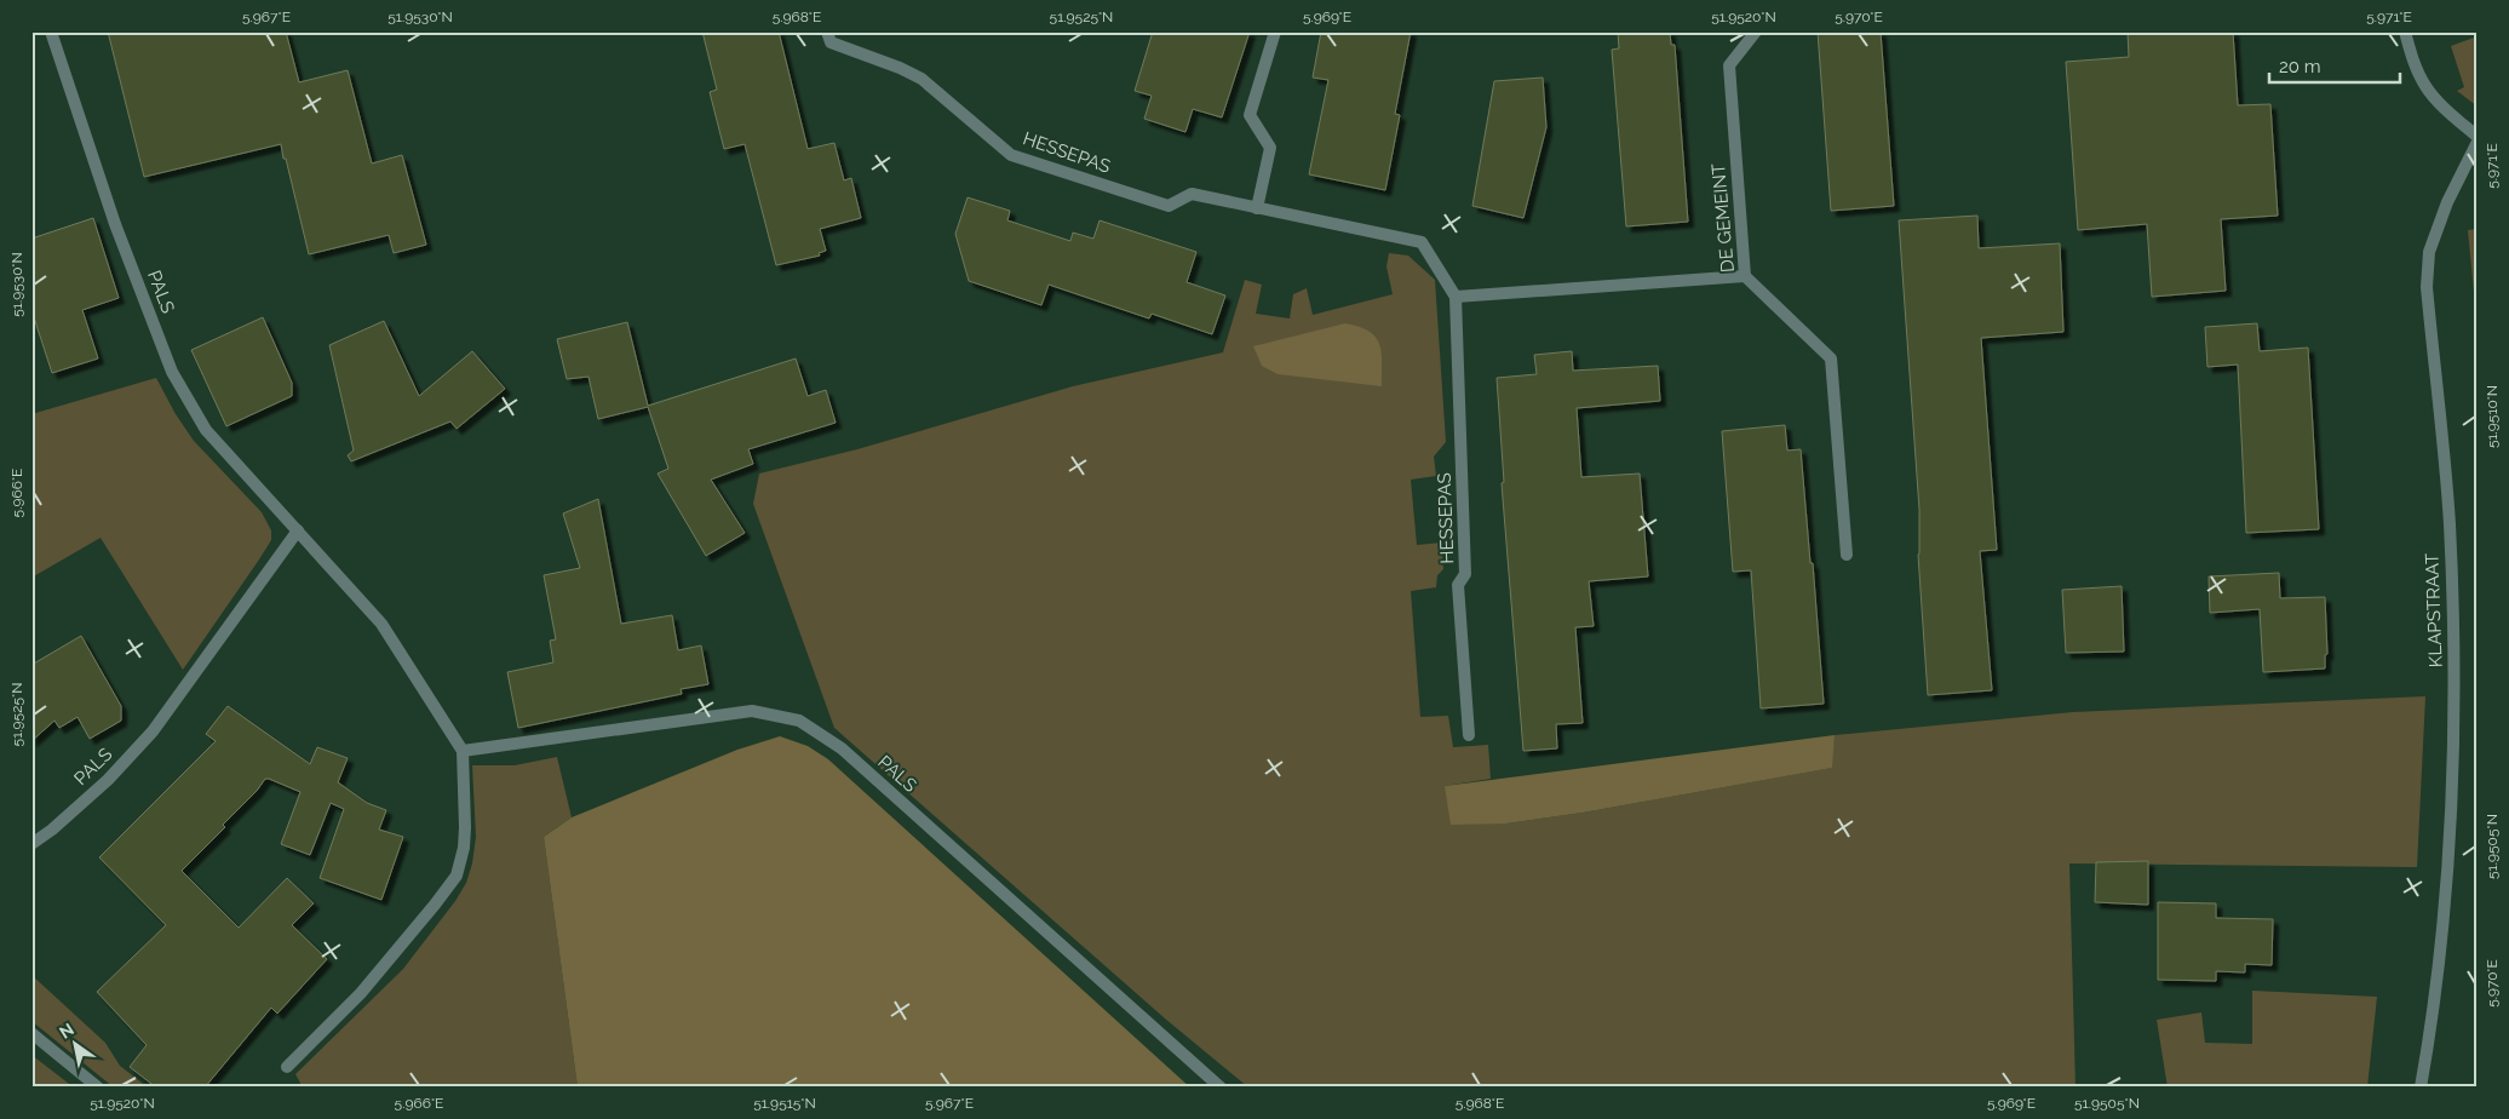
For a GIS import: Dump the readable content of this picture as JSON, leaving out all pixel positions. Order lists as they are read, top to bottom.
{
  "streets": {
    "street": [
      "HESSEPAS",
      "DE GEMEINT",
      "PALS",
      "KLAPSTRAAT"
    ]
  },
  "scale_bar": "20 m",
  "north": "top left",
  "coordinates": [
    "5.967°E",
    "51.9530°N",
    "5.968°E",
    "51.9525°N",
    "5.969°E",
    "51.9520°N",
    "5.970°E",
    "5.971°E",
    "51.9510°N",
    "5.966°E",
    "51.9505°N",
    "51.9515°N"
  ]
}
